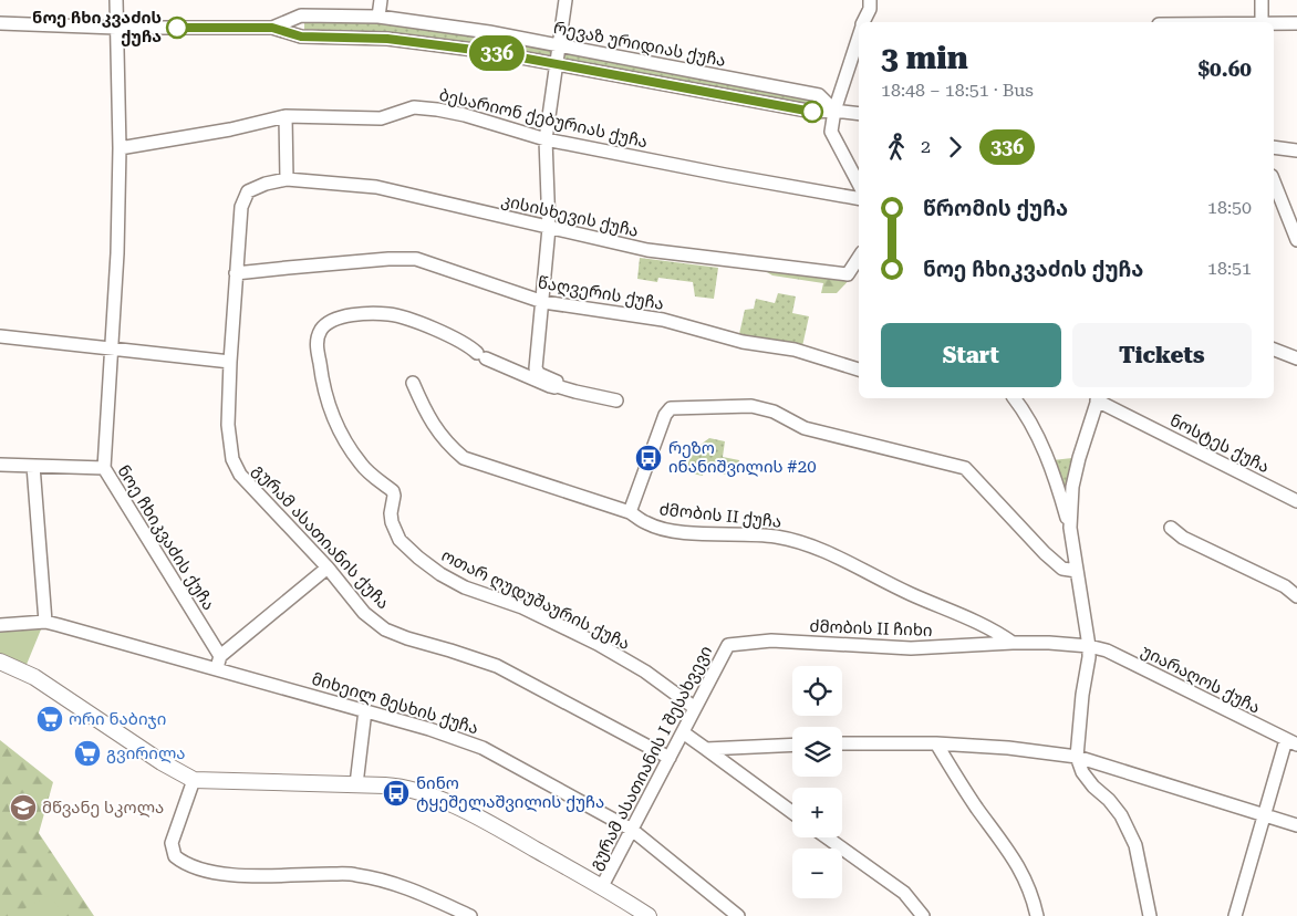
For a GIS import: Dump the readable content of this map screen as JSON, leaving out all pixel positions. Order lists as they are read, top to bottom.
{
  "streets": {
    "street": [
      "რევაზ ურიდიას ქუჩა",
      "ბესარიონ ქებურიას ქუჩა",
      "კისისხევის ქუჩა",
      "წაღვერის ქუჩა",
      "ნოსტეს ქუჩა",
      "ძმობის II ქუჩა",
      "გურამ ასათიანის ქუჩა",
      "ნოე ჩხიკვაძის ქუჩა",
      "ოთარ ღუდუშაურის ქუჩა",
      "ძმობის II ჩიხი",
      "უიარაღოს ქუჩა",
      "მიხეილ მესხის ქუჩა",
      "გურამ ასათიანის I შესახვევი"
    ]
  },
  "crossings": [
    ["რევაზ ურიდიას ქუჩა", "ნოე ჩხიკვაძის ქუჩა"],
    ["ბესარიონ ქებურიას ქუჩა", "ნოე ჩხიკვაძის ქუჩა"],
    ["კისისხევის ქუჩა", "გურამ ასათიანის ქუჩა"],
    ["წაღვერის ქუჩა", "გურამ ასათიანის ქუჩა"],
    ["ძმობის II ქუჩა", "ძმობის II ჩიხი"],
    ["ძმობის II ქუჩა", "უიარაღოს ქუჩა"],
    ["გურამ ასათიანის ქუჩა", "გურამ ასათიანის I შესახვევი"],
    ["ნოე ჩხიკვაძის ქუჩა", "მიხეილ მესხის ქუჩა"],
    ["ოთარ ღუდუშაურის ქუჩა", "გურამ ასათიანის I შესახვევი"],
    ["ძმობის II ჩიხი", "გურამ ასათიანის I შესახვევი"],
    ["მიხეილ მესხის ქუჩა", "გურამ ასათიანის I შესახვევი"]
  ],
  "places": {
    "other": ["ნოე ჩხიკვაძის ქუჩა"],
    "bus stop": ["რეზო ინანიშვილის #20", "ნინო ტყეშელაშვილის ქუჩა"],
    "supermarket": ["ორი ნაბიჯი", "გვირილა"],
    "school or university": ["მწვანე სკოლა"]
  },
  "lines": ["bus line 336"],
  "page": {
    "on_map": "336",
    "heading": ["3 min", "18:48 – 18:51 · Bus", "$0.60"],
    "legs": ["2", "336"],
    "list": [
      {
        "name": "წრომის ქუჩა",
        "value": "18:50"
      },
      {
        "name": "ნოე ჩხიკვაძის ქუჩა",
        "value": "18:51"
      }
    ],
    "buttons": ["Start", "Tickets"],
    "map_buttons": ["+", "−"]
  }
}
